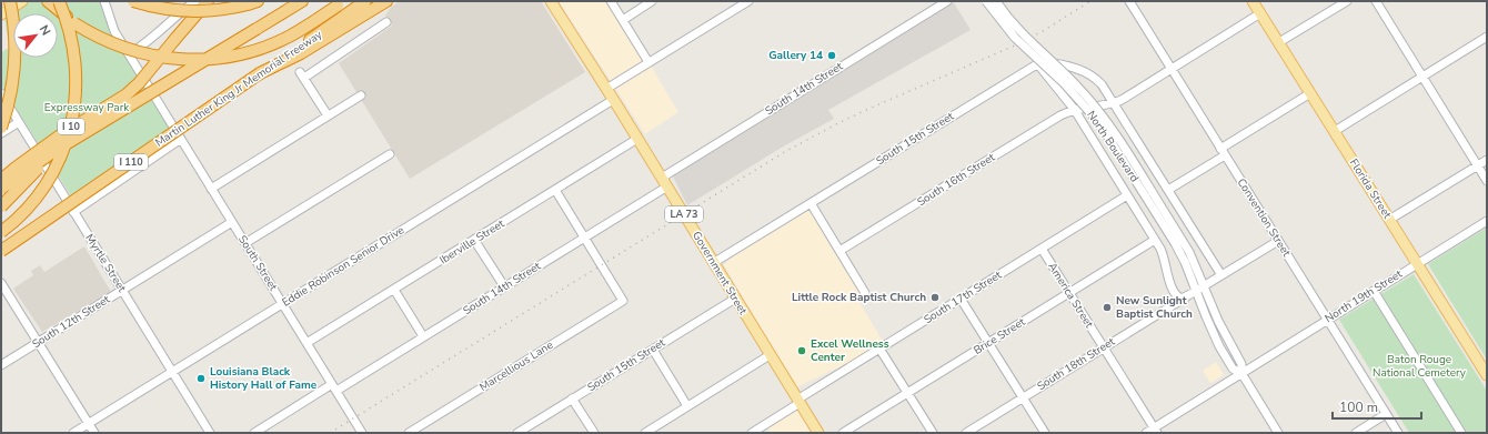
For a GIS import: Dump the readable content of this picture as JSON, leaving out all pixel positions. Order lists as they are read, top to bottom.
{
  "streets": {
    "highway": ["Martin Luther King Jr Memorial Freeway", "I 10", "I 110"],
    "main road": ["Florida Street", "LA 73", "Government Street"],
    "street": [
      "South 14th Street",
      "South 15th Street",
      "North Boulevard",
      "South 16th Street",
      "Convention Street",
      "Iberville Street",
      "Myrtle Street",
      "South Street",
      "Eddie Robinson Senior Drive",
      "America Street",
      "North 19th Street",
      "South 17th Street",
      "South 12th Street",
      "Brice Street",
      "South 18th Street",
      "Marcellious Lane"
    ]
  },
  "crossings": [
    ["South 14th Street", "South Street"],
    ["South 14th Street", "Government Street"],
    ["South 14th Street", "Marcellious Lane"],
    ["South 15th Street", "North Boulevard"],
    ["South 15th Street", "Government Street"],
    ["North Boulevard", "South 16th Street"],
    ["North Boulevard", "North 19th Street"],
    ["North Boulevard", "South 17th Street"],
    ["North Boulevard", "Brice Street"],
    ["North Boulevard", "South 18th Street"],
    ["South 16th Street", "Florida Street"],
    ["South 16th Street", "Convention Street"],
    ["Florida Street", "North 19th Street"],
    ["Convention Street", "North 19th Street"],
    ["Iberville Street", "South Street"],
    ["Iberville Street", "Government Street"],
    ["Myrtle Street", "Eddie Robinson Senior Drive"],
    ["Myrtle Street", "South 12th Street"],
    ["South Street", "Eddie Robinson Senior Drive"],
    ["South Street", "South 12th Street"],
    ["Eddie Robinson Senior Drive", "Government Street"],
    ["Government Street", "South 17th Street"],
    ["America Street", "North 19th Street"],
    ["America Street", "South 17th Street"],
    ["America Street", "Brice Street"],
    ["America Street", "South 18th Street"]
  ],
  "parks": ["Expressway Park", "Baton Rouge National Cemetery"],
  "places": [
    "Gallery 14",
    "Little Rock Baptist Church",
    "New Sunlight Baptist Church",
    "Excel Wellness Center",
    "Louisiana Black History Hall of Fame"
  ],
  "scale_bar": "100 m",
  "north": "top right"
}
